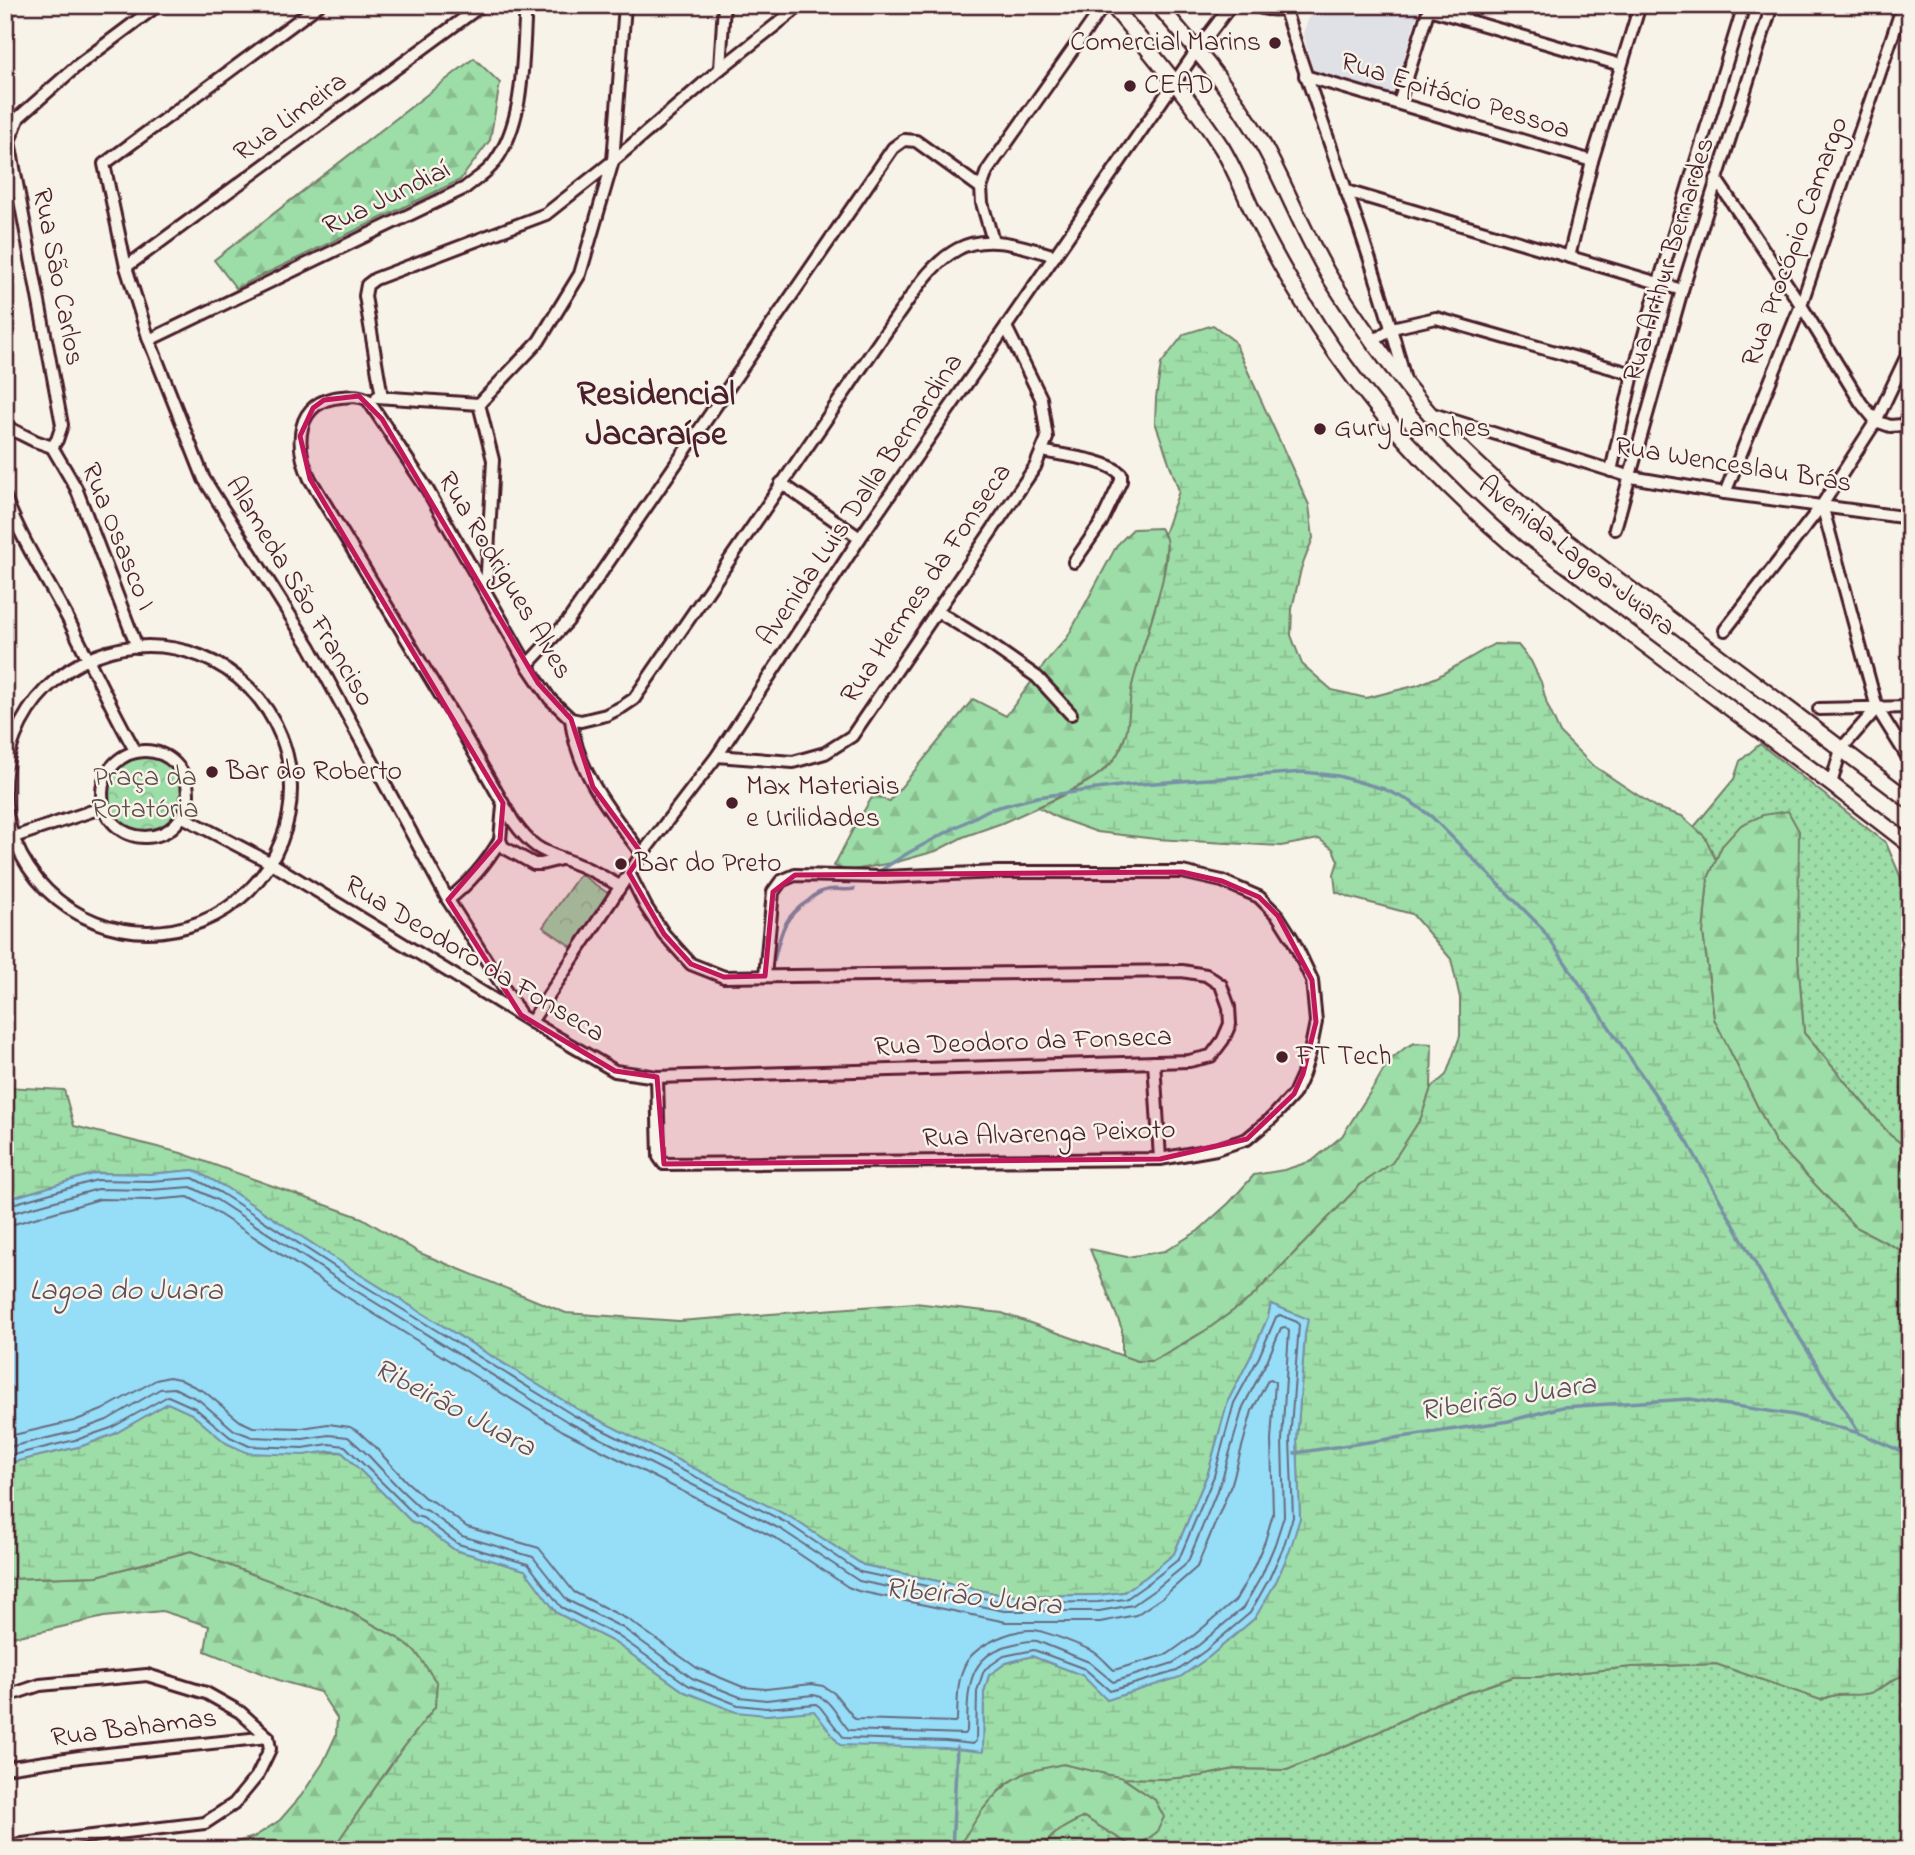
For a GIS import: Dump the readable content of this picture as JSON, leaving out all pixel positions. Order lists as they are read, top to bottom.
{
  "streets": {
    "main road": ["Avenida Lagoa Juara"],
    "street": [
      "Rua Epitácio Pessoa",
      "Rua Limeira",
      "Rua Jundiaí",
      "Rua Procópio Camargo",
      "Rua Arthur Bernardes",
      "Rua São Carlos",
      "Rua Wenceslau Brás",
      "Avenida Luis Dalla Bernardina",
      "Rua Osasco I",
      "Rua Rodrigues Alves",
      "Rua Hermes da Fonseca",
      "Alameda São Franciso",
      "Rua Deodoro da Fonseca",
      "Rua Alvarenga Peixoto",
      "Rua Bahamas"
    ]
  },
  "crossings": [
    ["Rua Limeira", "Alameda São Franciso"],
    ["Rua Jundiaí", "Alameda São Franciso"],
    ["Rua Procópio Camargo", "Rua Wenceslau Brás"],
    ["Rua Arthur Bernardes", "Rua Wenceslau Brás"],
    ["Rua São Carlos", "Rua Osasco I"],
    ["Rua Wenceslau Brás", "Avenida Lagoa Juara"],
    ["Avenida Luis Dalla Bernardina", "Avenida Lagoa Juara"],
    ["Avenida Luis Dalla Bernardina", "Rua Rodrigues Alves"],
    ["Avenida Luis Dalla Bernardina", "Rua Hermes da Fonseca"],
    ["Avenida Luis Dalla Bernardina", "Rua Deodoro da Fonseca"],
    ["Alameda São Franciso", "Rua Deodoro da Fonseca"],
    ["Rua Deodoro da Fonseca", "Rua Alvarenga Peixoto"]
  ],
  "districts": ["Residencial Jacaraípe"],
  "water": ["Lagoa do Juara", "Ribeirão Juara"],
  "parks": ["Praça da Rotatória"],
  "places": [
    "Comercial Marins",
    "CEAD",
    "Gury Lanches",
    "Bar do Roberto",
    "Max Materiais e Urilidades",
    "Bar do Preto",
    "FT Tech"
  ]
}
